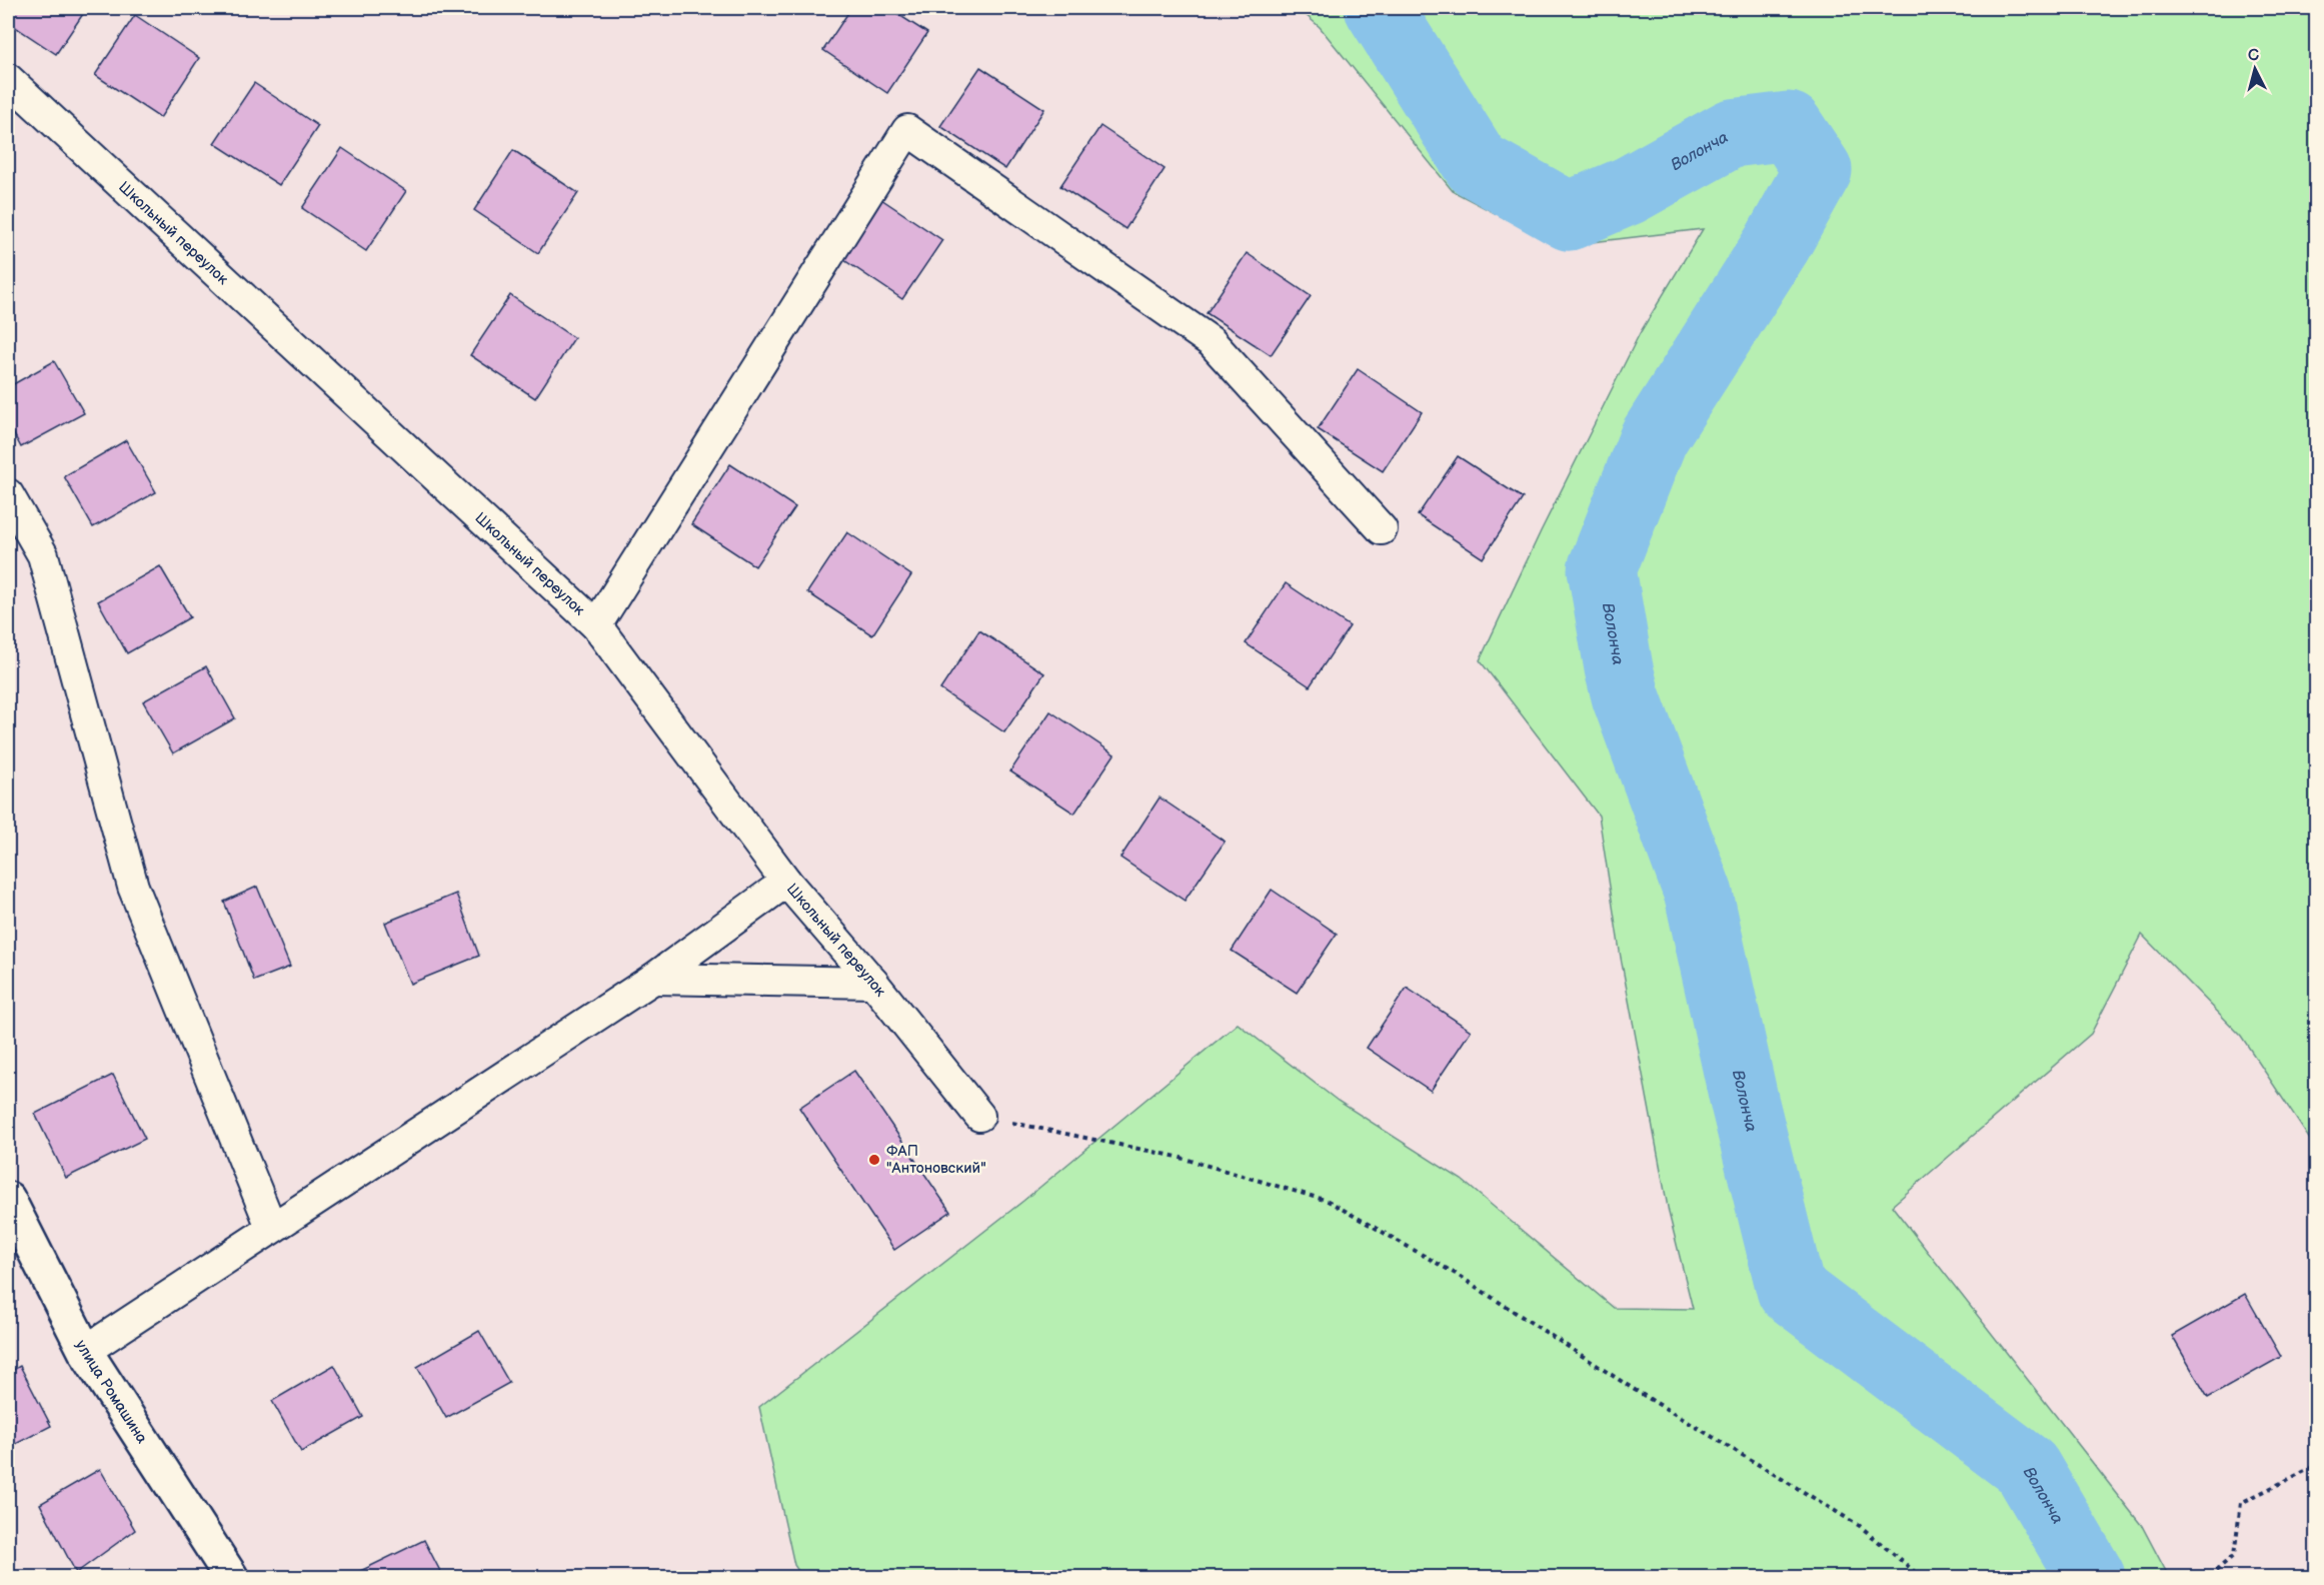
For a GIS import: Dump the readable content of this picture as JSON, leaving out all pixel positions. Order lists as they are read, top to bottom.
{
  "streets": {
    "street": ["Школьный переулок", "улица Ромашина"]
  },
  "water": ["Волонча"],
  "places": ["ФАП \"Антоновский\""],
  "north": "top"
}
